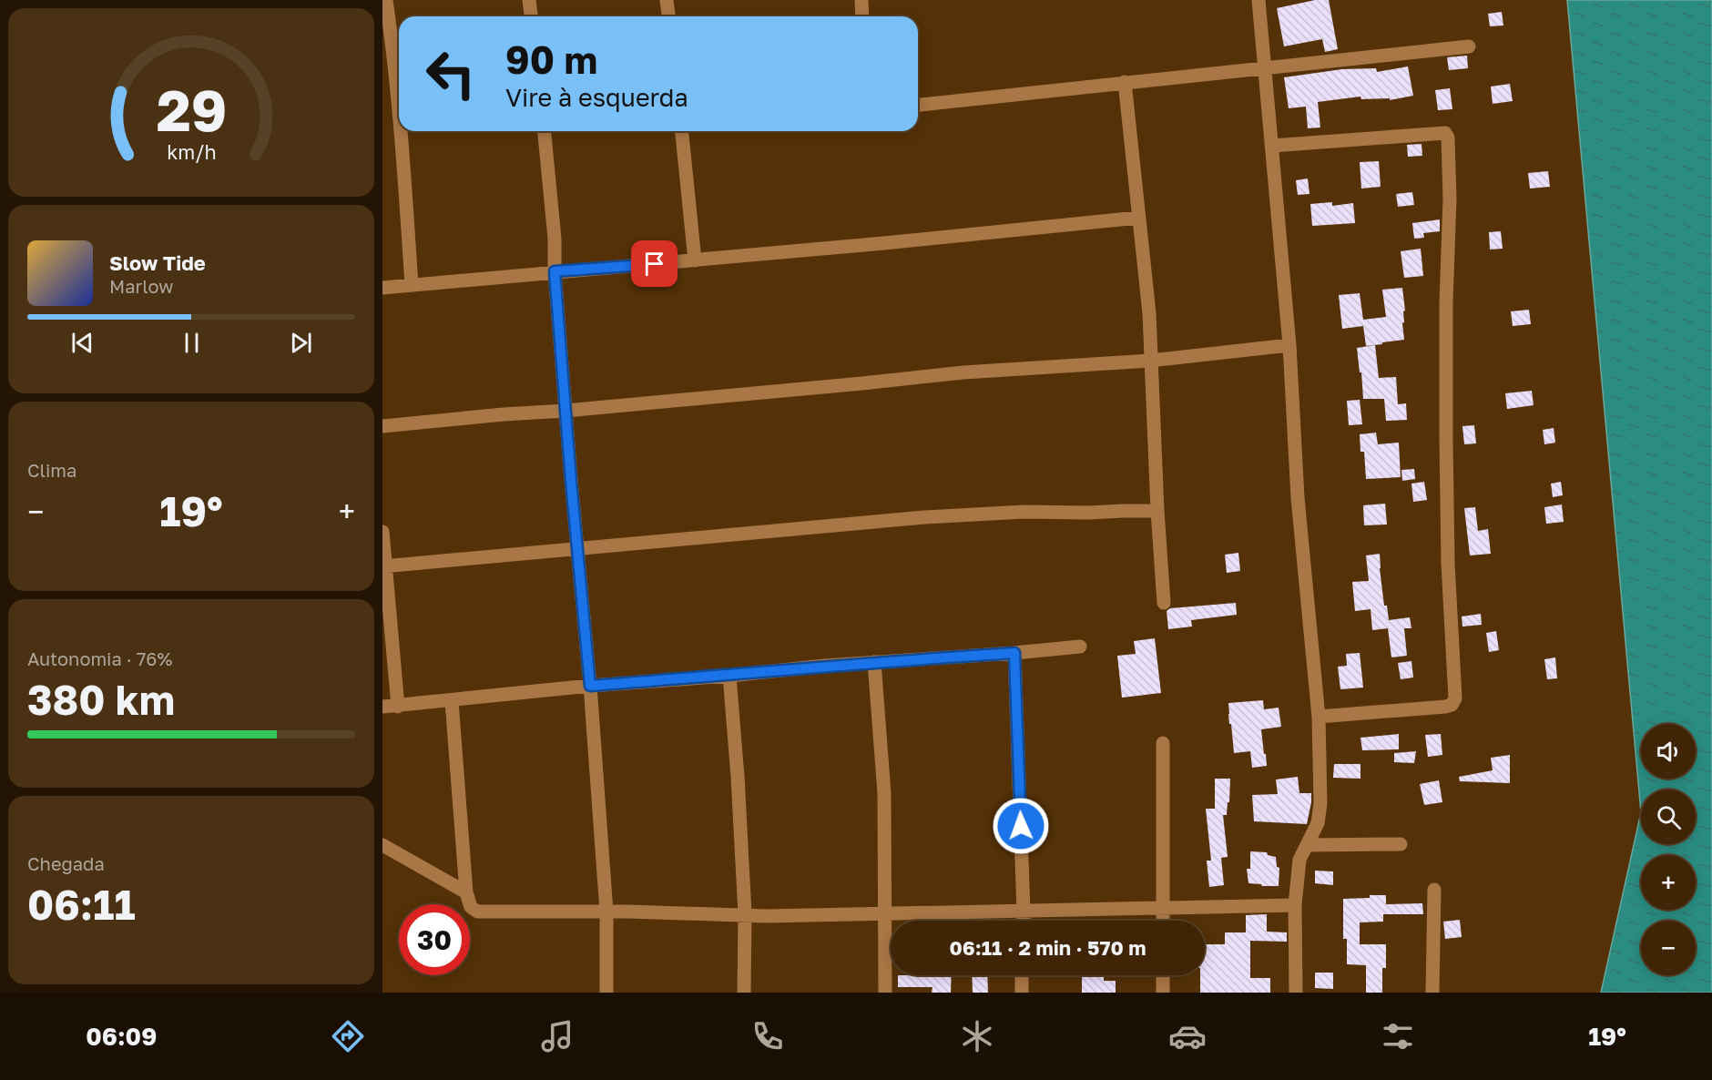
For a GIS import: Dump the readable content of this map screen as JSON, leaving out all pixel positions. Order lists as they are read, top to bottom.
{
  "page": {
    "turn": ["90 m", "Vire à esquerda"],
    "song": ["Slow Tide", "Marlow"],
    "tile": [
      "Clima",
      ["Autonomia · 76%", "380 km"],
      ["Chegada", "06:11"]
    ],
    "heat": ["−", "19°", "+"],
    "map_buttons": ["+", "−"],
    "limit": "30",
    "trip": "06:11 · 2 min · 570 m",
    "tabs": ["06:09", "19°"],
    "gauge": ["29", "km/h"]
  }
}
